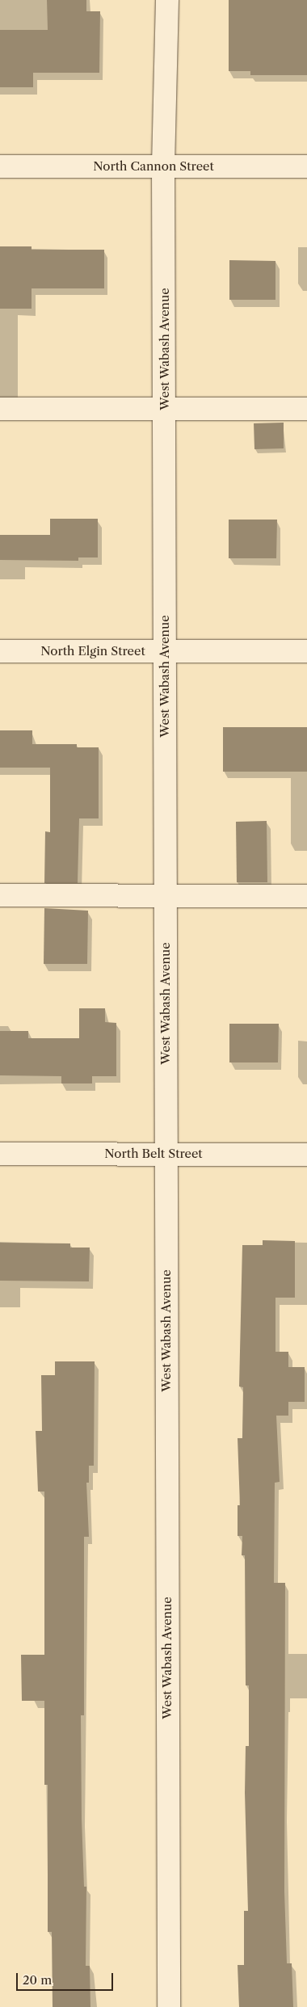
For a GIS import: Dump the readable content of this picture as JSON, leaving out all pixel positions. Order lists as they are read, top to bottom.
{
  "streets": {
    "street": [
      "North Cannon Street",
      "West Wabash Avenue",
      "North Elgin Street",
      "North Belt Street"
    ]
  },
  "crossings": [
    ["North Cannon Street", "West Wabash Avenue"],
    ["West Wabash Avenue", "North Elgin Street"],
    ["West Wabash Avenue", "North Belt Street"]
  ],
  "scale_bar": "20 m"
}
